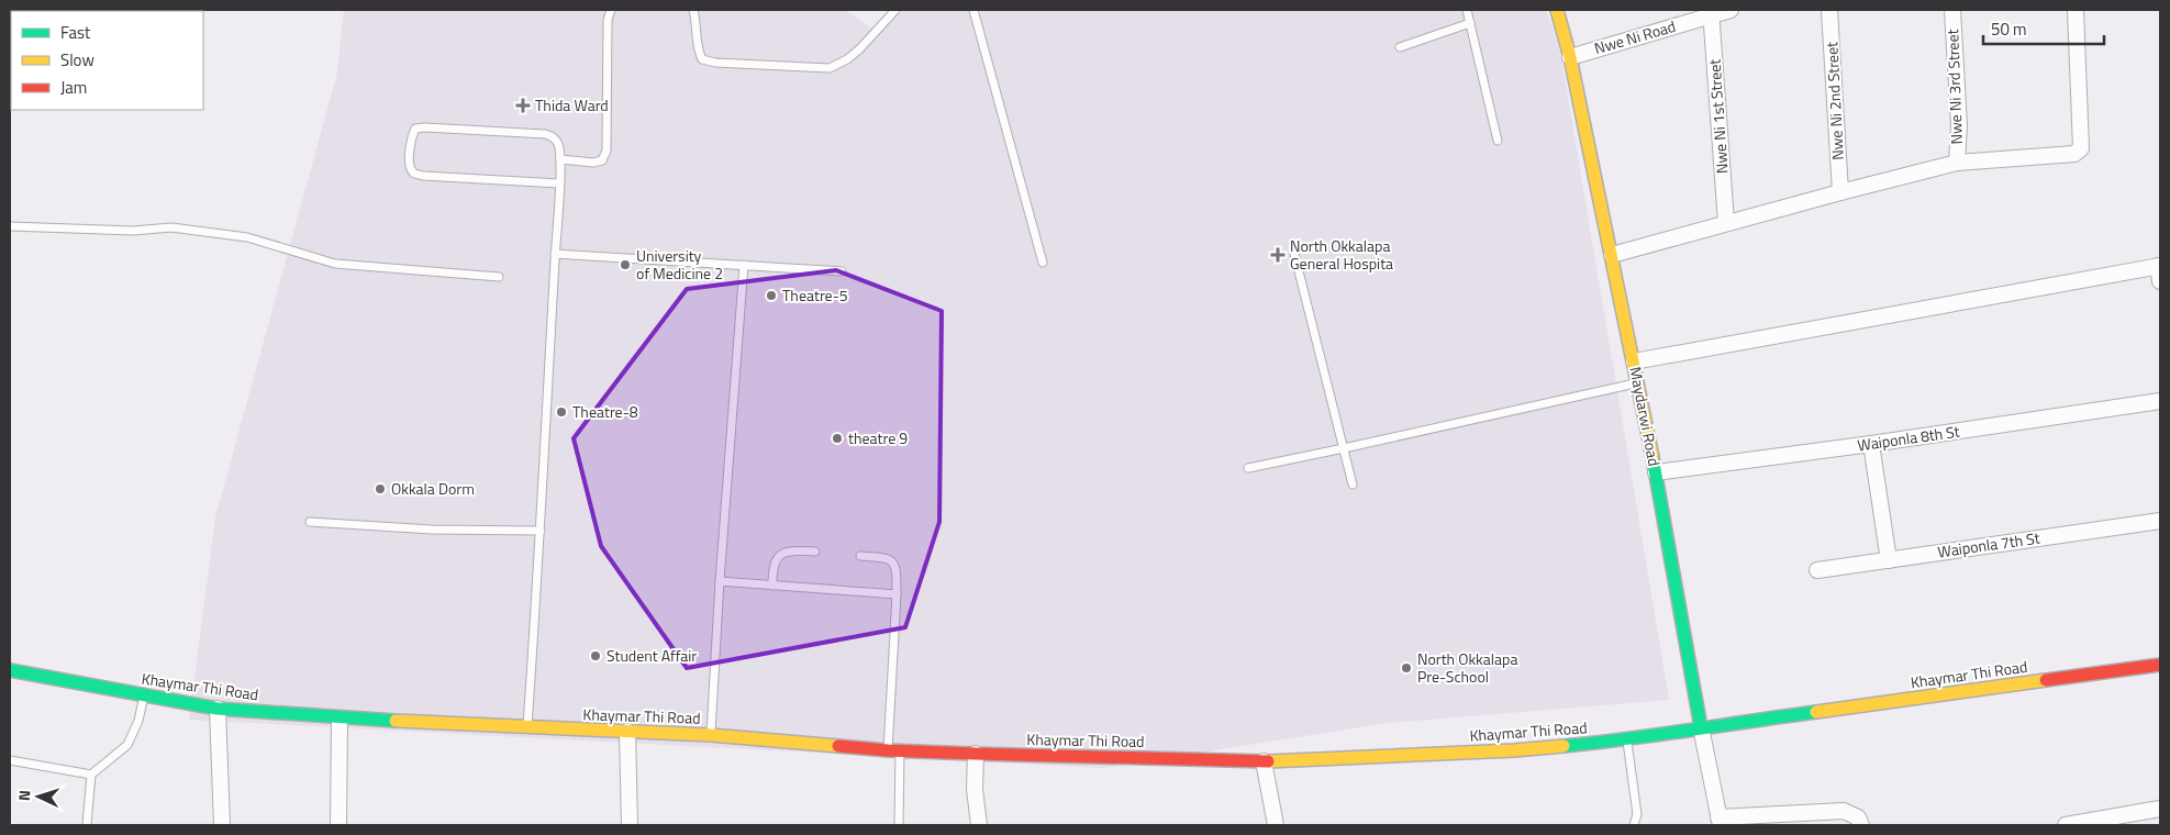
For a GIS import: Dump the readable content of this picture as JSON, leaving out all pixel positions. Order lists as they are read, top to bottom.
{
  "streets": {
    "main road": ["Maydarwi Road", "Khaymar Thi Road"],
    "street": [
      "Nwe Ni Road",
      "Nwe Ni 3rd Street",
      "Nwe Ni 2nd Street",
      "Nwe Ni 1st Street",
      "Waiponla 8th St",
      "Waiponla 7th St"
    ]
  },
  "crossings": [
    ["Nwe Ni Road", "Nwe Ni 1st Street"],
    ["Nwe Ni Road", "Maydarwi Road"],
    ["Maydarwi Road", "Waiponla 8th St"],
    ["Maydarwi Road", "Khaymar Thi Road"]
  ],
  "places": {
    "health": ["Thida Ward", "North Okkalapa General Hospita"],
    "other": [
      "University of Medicine 2",
      "Theatre-5",
      "Theatre-8",
      "theatre 9",
      "Okkala Dorm",
      "Student Affair",
      "North Okkalapa Pre-School"
    ]
  },
  "legend": ["Fast", "Slow", "Jam"],
  "scale_bar": "50 m",
  "north": "left"
}
